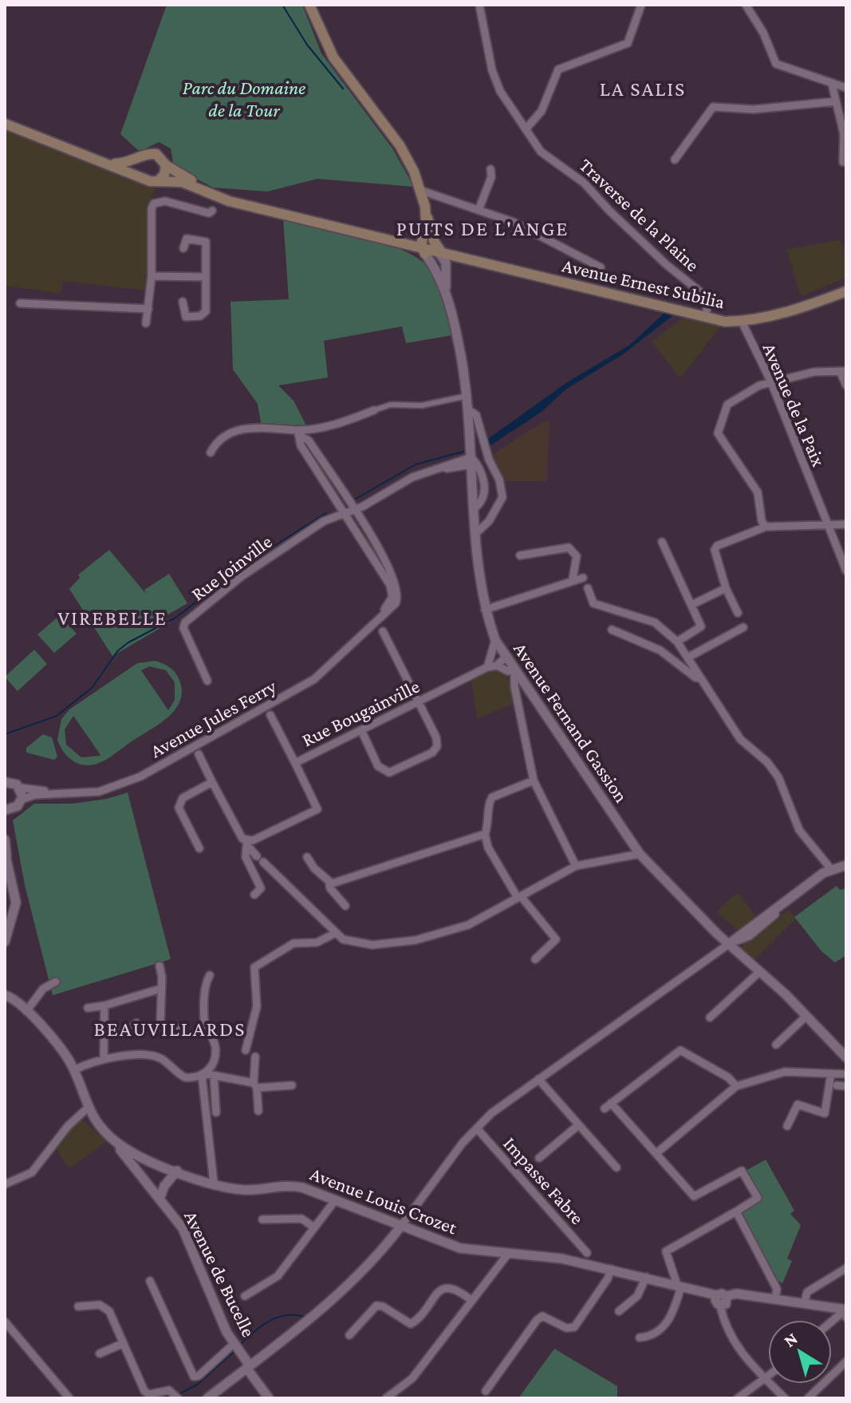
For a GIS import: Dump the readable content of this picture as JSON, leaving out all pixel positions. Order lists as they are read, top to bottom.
{
  "streets": {
    "main road": ["Avenue Ernest Subilia"],
    "street": [
      "Traverse de la Plaine",
      "Avenue de la Paix",
      "Rue Joinville",
      "Rue Bougainville",
      "Avenue Jules Ferry",
      "Avenue Fernand Gassion",
      "Impasse Fabre",
      "Avenue Louis Crozet",
      "Avenue de Bucelle"
    ]
  },
  "crossings": [
    ["Traverse de la Plaine", "Avenue Ernest Subilia"],
    ["Avenue Ernest Subilia", "Avenue de la Paix"],
    ["Avenue Ernest Subilia", "Avenue Fernand Gassion"],
    ["Rue Joinville", "Avenue Jules Ferry"],
    ["Rue Joinville", "Avenue Fernand Gassion"],
    ["Rue Bougainville", "Avenue Fernand Gassion"],
    ["Avenue Louis Crozet", "Avenue de Bucelle"]
  ],
  "districts": [
    "LA SALIS",
    "PUITS DE L'ANGE",
    "VIREBELLE",
    "BEAUVILLARDS"
  ],
  "parks": ["Parc du Domaine de la Tour"],
  "north": "top left"
}
